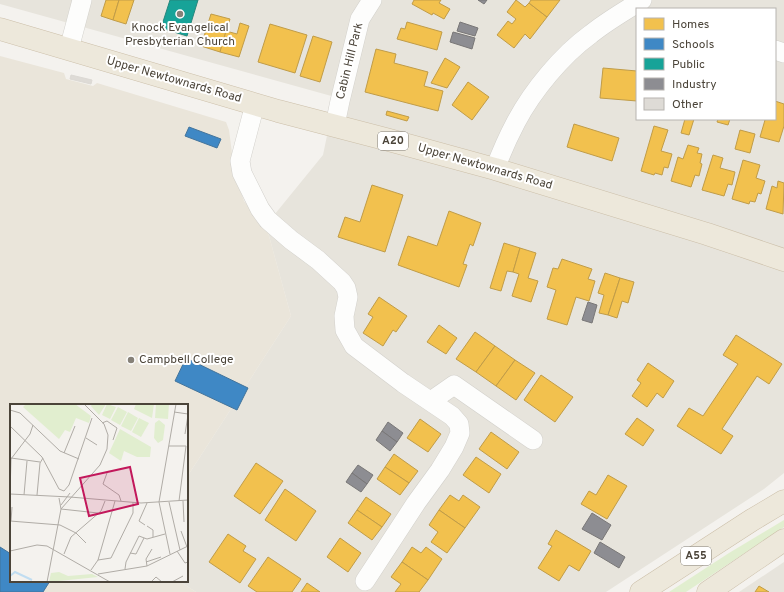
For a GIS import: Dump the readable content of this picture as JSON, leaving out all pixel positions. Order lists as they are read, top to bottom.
{
  "streets": {
    "highway": ["Upper Newtownards Road", "A20", "A55"],
    "street": ["Cabin Hill Park"]
  },
  "crossings": [
    ["Cabin Hill Park", "Upper Newtownards Road"]
  ],
  "places": ["Knock Evangelical Presbyterian Church", "Campbell College"],
  "legend": [
    "Homes",
    "Schools",
    "Public",
    "Industry",
    "Other"
  ]
}
